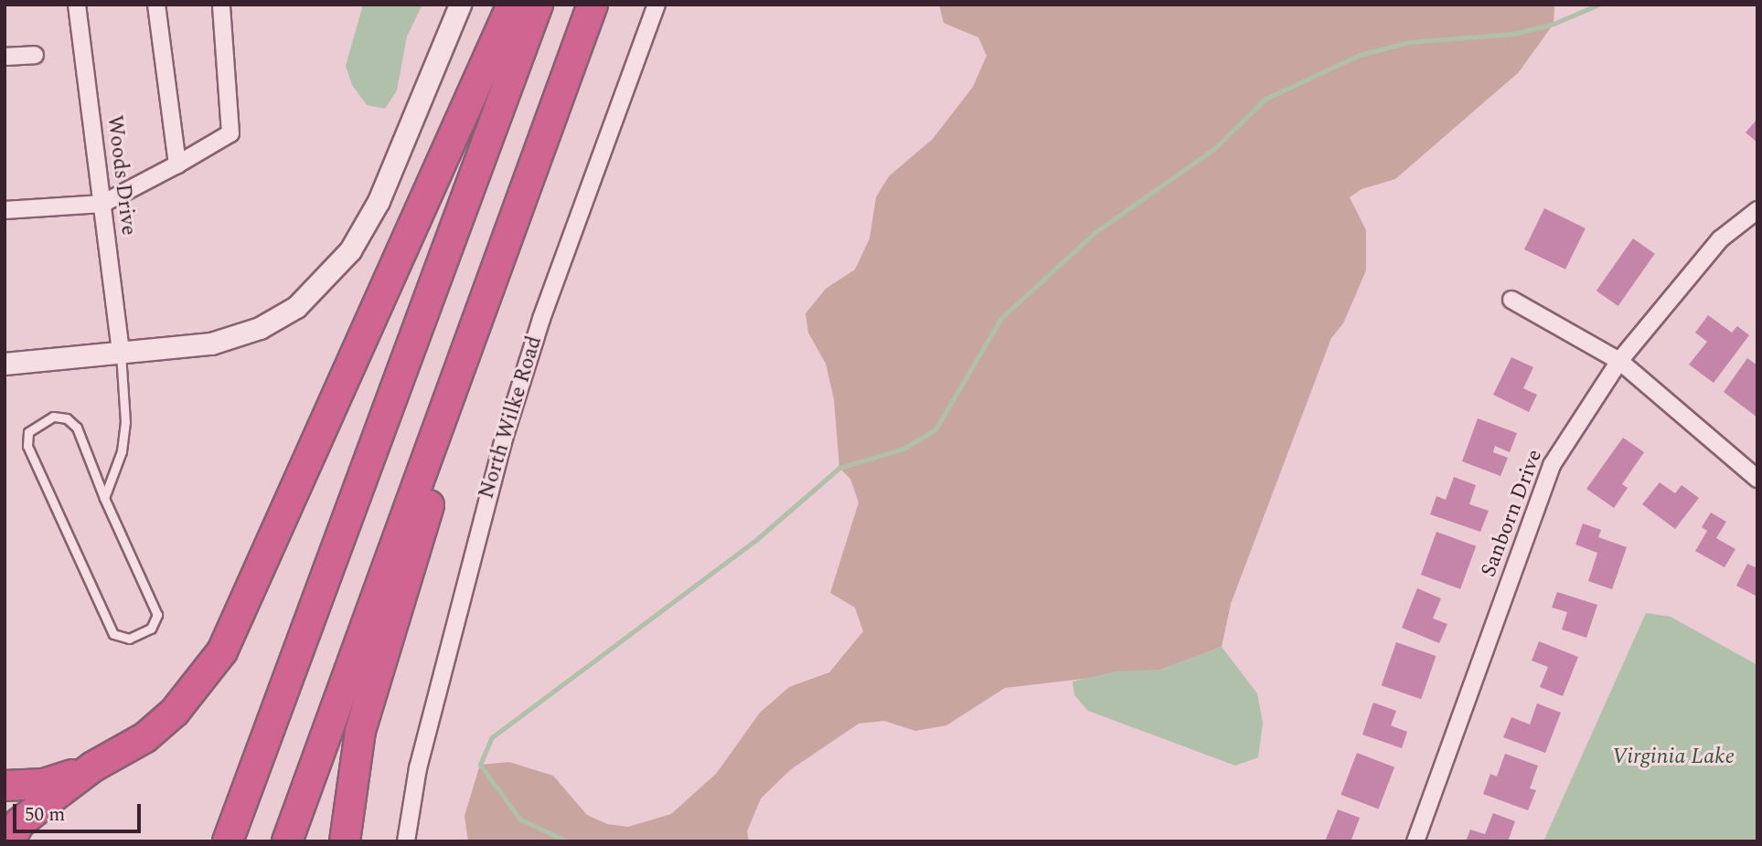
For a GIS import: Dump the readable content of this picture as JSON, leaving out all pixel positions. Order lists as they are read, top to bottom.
{
  "streets": {
    "street": ["Woods Drive", "North Wilke Road", "Sanborn Drive"]
  },
  "water": ["Virginia Lake"],
  "scale_bar": "50 m"
}
